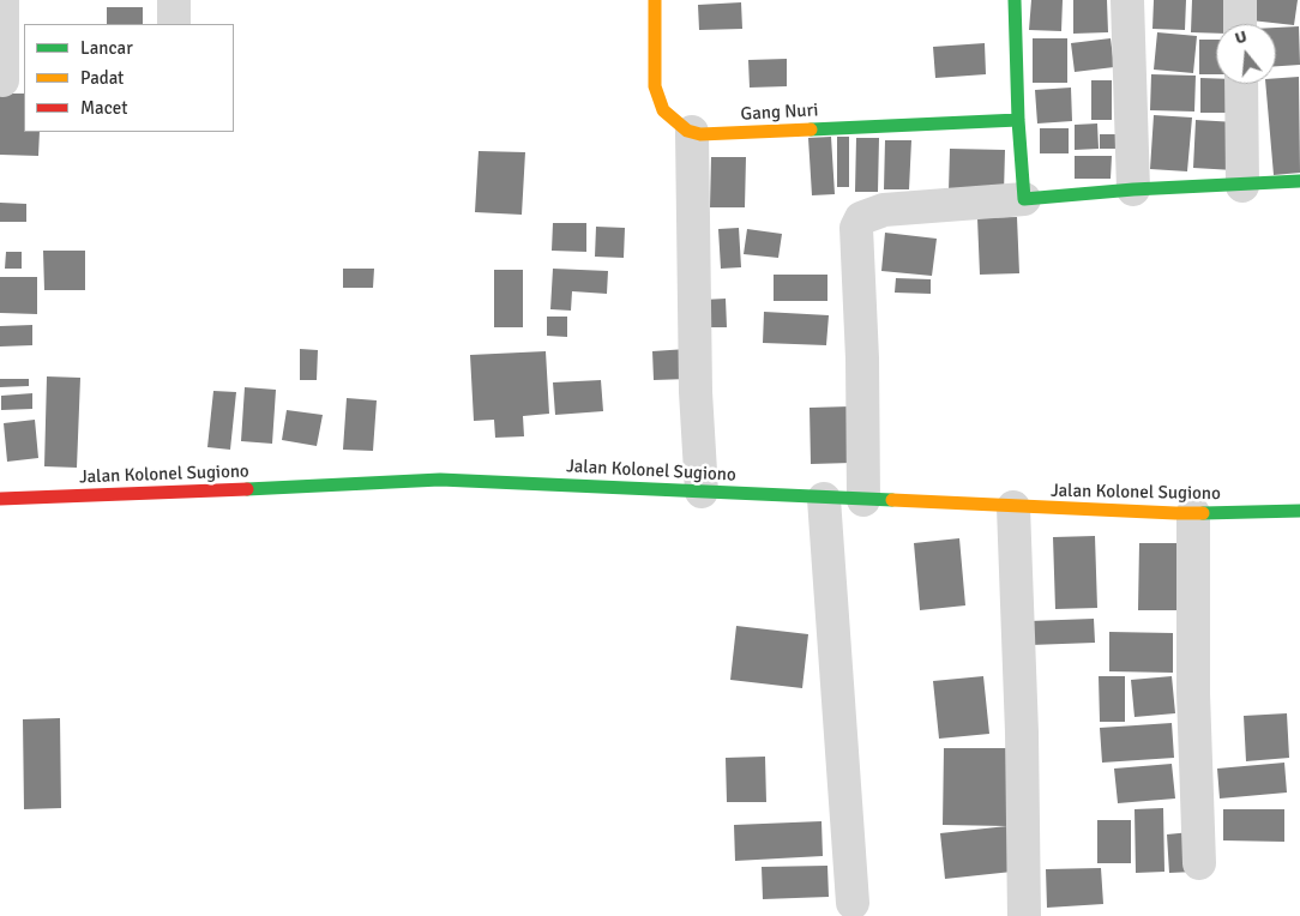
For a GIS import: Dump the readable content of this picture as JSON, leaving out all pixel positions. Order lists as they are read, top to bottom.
{
  "streets": {
    "street": ["Gang Nuri", "Jalan Kolonel Sugiono"]
  },
  "legend": ["Lancar", "Padat", "Macet"],
  "north": "top"
}
